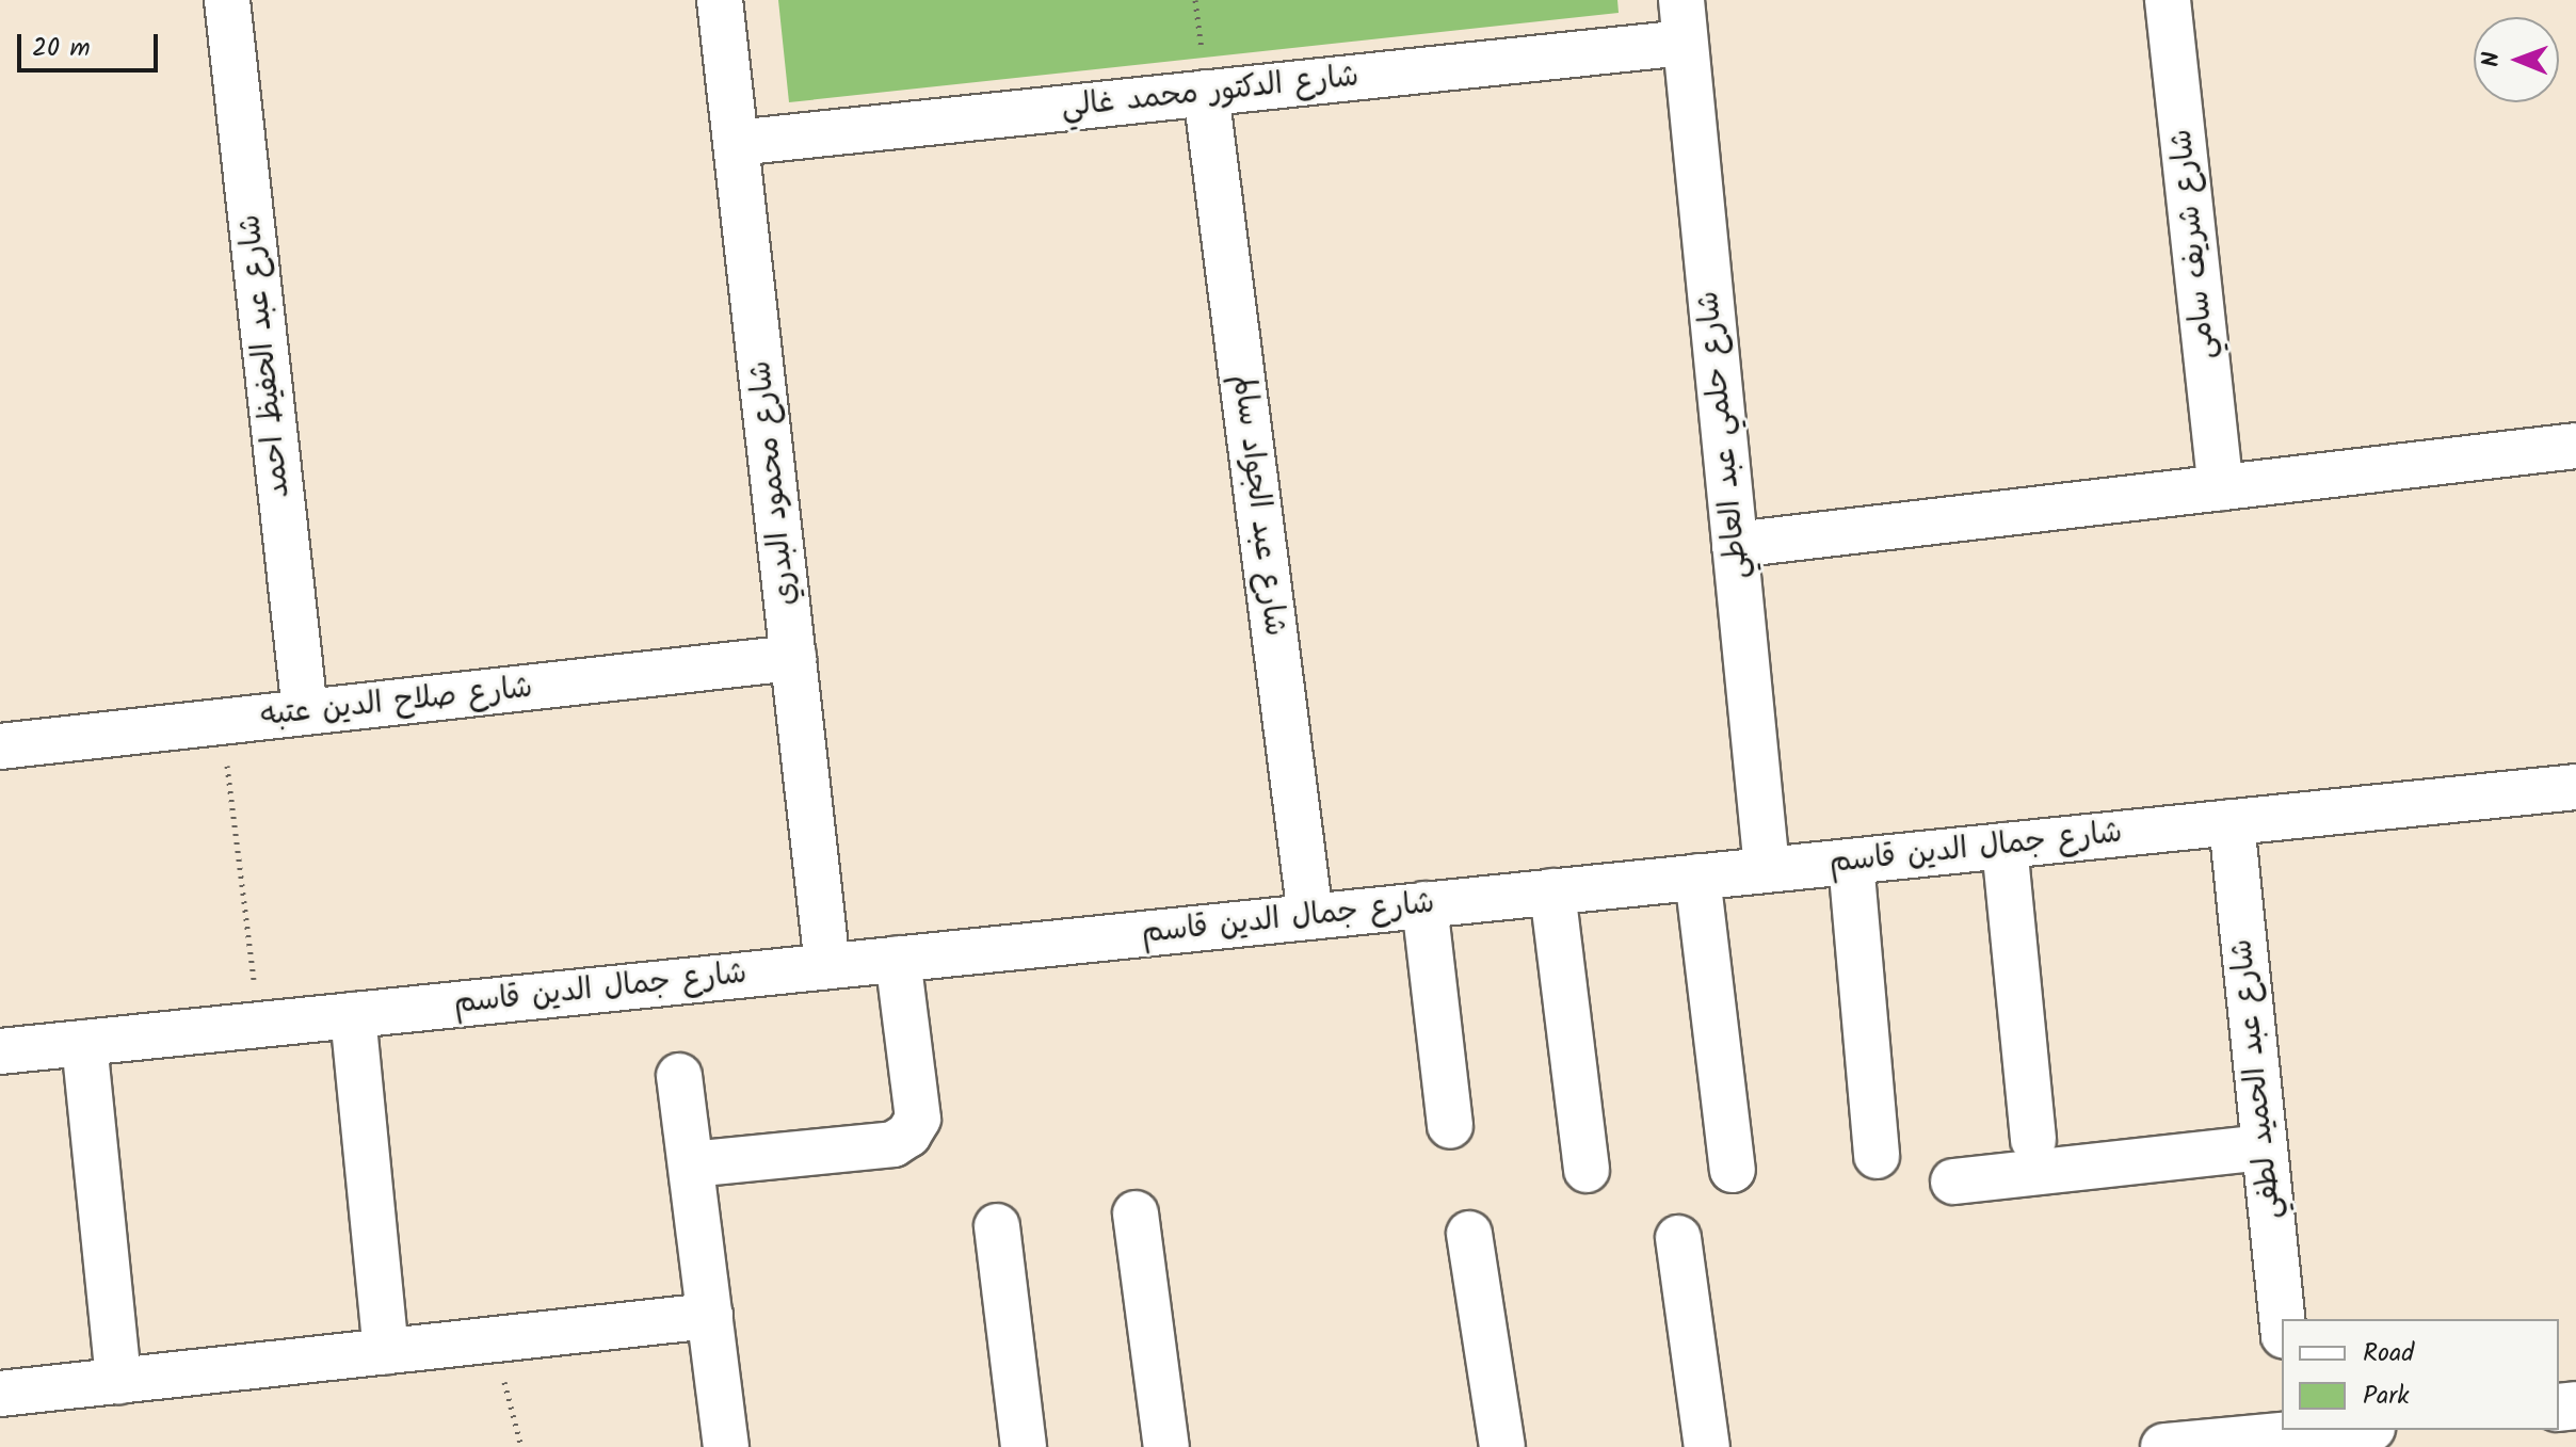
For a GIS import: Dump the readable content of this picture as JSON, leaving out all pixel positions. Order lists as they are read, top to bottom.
{
  "streets": {
    "street": [
      "شارع الدكتور محمد غالي",
      "شارع شريف سامي",
      "شارع عبد الحفيظ احمد",
      "شارع حلمي عبد العاطي",
      "شارع محمود البدري",
      "شارع عبد الجواد سالم",
      "شارع صلاح الدين عتبه",
      "شارع جمال الدين قاسم",
      "شارع عبد الحميد لطفي"
    ]
  },
  "crossings": [
    ["شارع الدكتور محمد غالي", "شارع حلمي عبد العاطي"],
    ["شارع الدكتور محمد غالي", "شارع محمود البدري"],
    ["شارع الدكتور محمد غالي", "شارع عبد الجواد سالم"],
    ["شارع عبد الحفيظ احمد", "شارع صلاح الدين عتبه"],
    ["شارع حلمي عبد العاطي", "شارع جمال الدين قاسم"],
    ["شارع محمود البدري", "شارع صلاح الدين عتبه"],
    ["شارع محمود البدري", "شارع جمال الدين قاسم"],
    ["شارع عبد الجواد سالم", "شارع جمال الدين قاسم"],
    ["شارع جمال الدين قاسم", "شارع عبد الحميد لطفي"]
  ],
  "legend": ["Road", "Park"],
  "scale_bar": "20 m",
  "north": "left"
}
